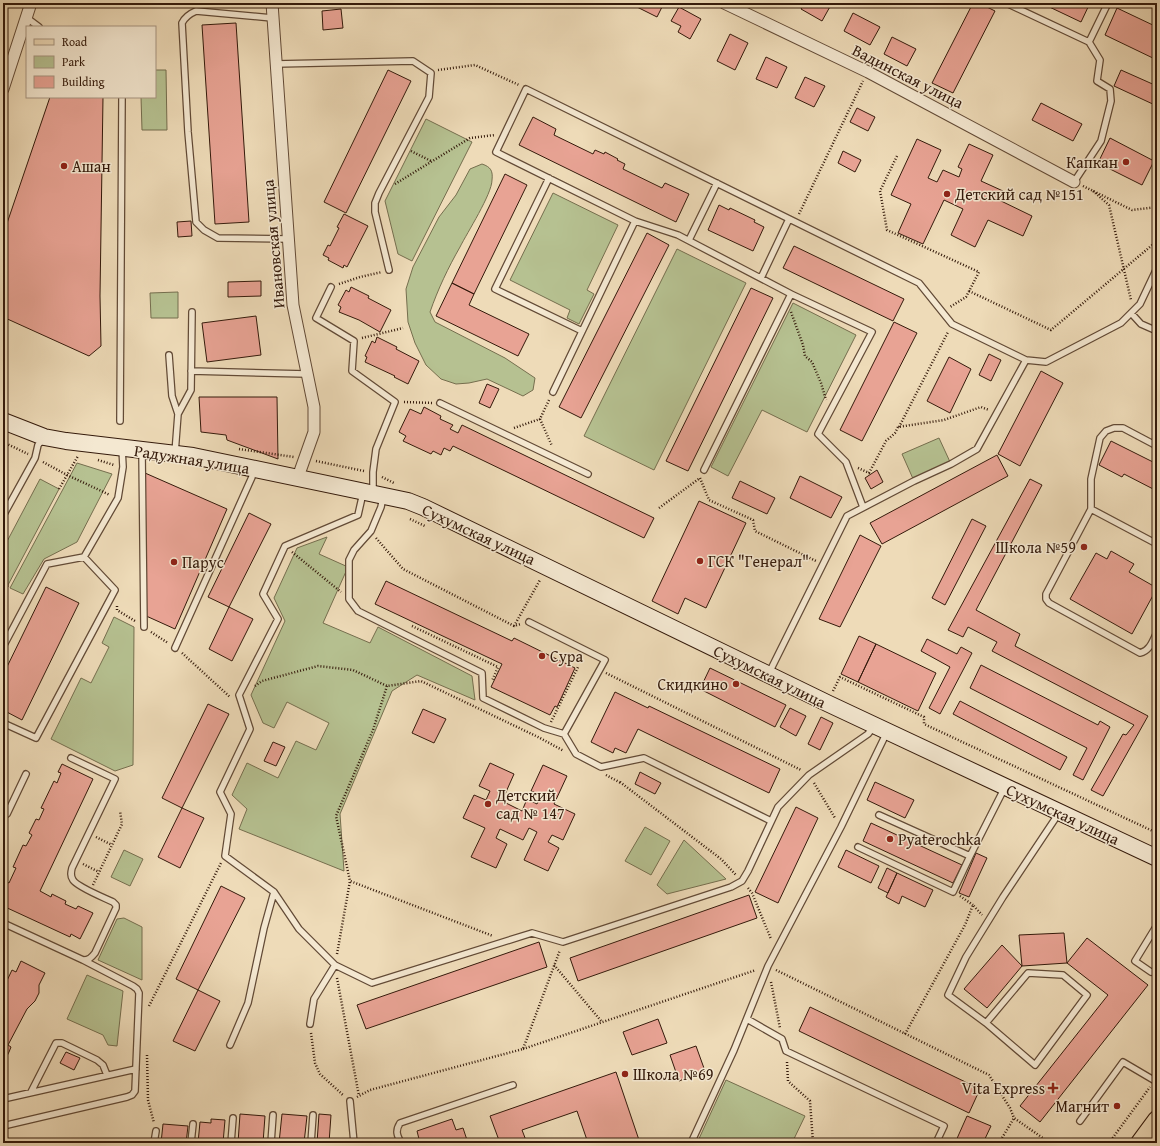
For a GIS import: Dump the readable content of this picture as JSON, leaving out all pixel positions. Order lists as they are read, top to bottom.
{
  "streets": {
    "main road": ["Радужная улица", "Сухумская улица"],
    "street": ["Вадинская улица", "Ивановская улица"]
  },
  "crossings": [
    ["Ивановская улица", "Радужная улица"],
    ["Радужная улица", "Сухумская улица"]
  ],
  "places": {
    "other": [
      "Капкан",
      "Ашан",
      "Детский сад №151",
      "Школа №59",
      "ГСК \"Генерал\"",
      "Парус",
      "Сура",
      "Скидкино",
      "Детский сад № 147",
      "Pyaterochka",
      "Школа №69",
      "Магнит"
    ],
    "health": ["Vita Express"]
  },
  "legend": ["Road", "Park", "Building"]
}
